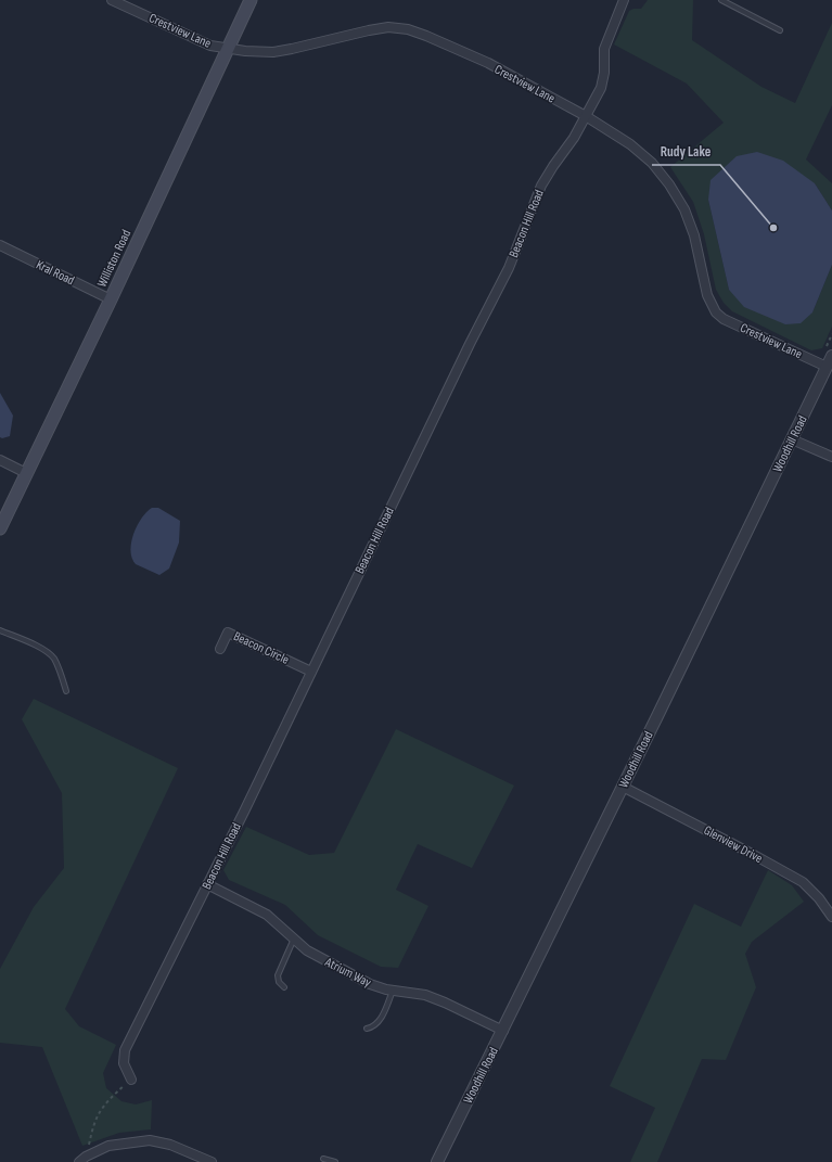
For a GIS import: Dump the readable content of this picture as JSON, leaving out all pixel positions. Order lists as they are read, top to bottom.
{
  "streets": {
    "main road": ["Williston Road"],
    "street": [
      "Crestview Lane",
      "Beacon Hill Road",
      "Kral Road",
      "Woodhill Road",
      "Beacon Circle",
      "Glenview Drive",
      "Atrium Way"
    ]
  },
  "crossings": [
    ["Crestview Lane", "Beacon Hill Road"],
    ["Crestview Lane", "Williston Road"],
    ["Crestview Lane", "Woodhill Road"],
    ["Beacon Hill Road", "Beacon Circle"],
    ["Beacon Hill Road", "Atrium Way"],
    ["Williston Road", "Kral Road"],
    ["Woodhill Road", "Glenview Drive"],
    ["Woodhill Road", "Atrium Way"]
  ],
  "places": ["Rudy Lake"]
}
